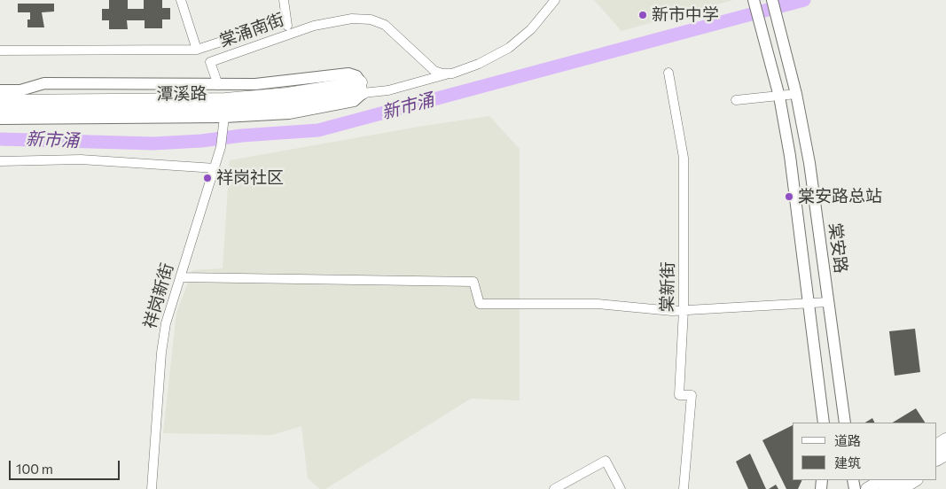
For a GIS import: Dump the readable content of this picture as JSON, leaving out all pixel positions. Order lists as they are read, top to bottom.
{
  "streets": {
    "main road": ["潭溪路"],
    "street": [
      "棠涌南街",
      "棠安路",
      "棠新街",
      "祥岗新街"
    ]
  },
  "water": ["新市涌"],
  "places": ["新市中学", "祥岗社区", "棠安路总站"],
  "legend": ["道路", "建筑"],
  "scale_bar": "100 m"
}
